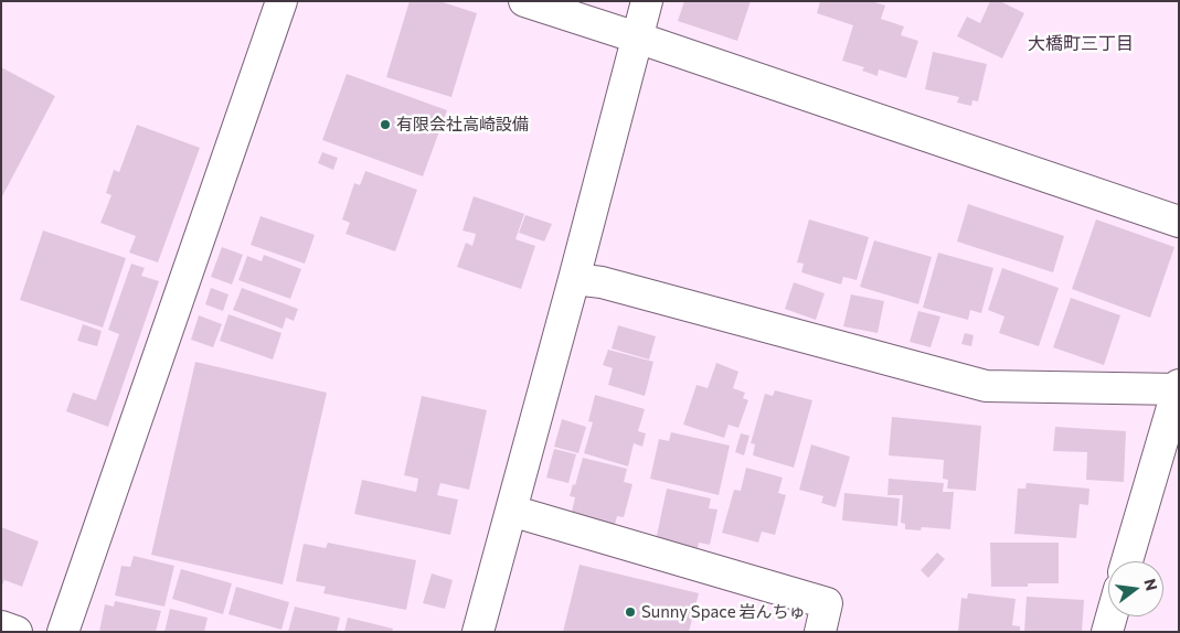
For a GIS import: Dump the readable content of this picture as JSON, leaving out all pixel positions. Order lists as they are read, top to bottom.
{
  "districts": ["大橋町三丁目"],
  "places": ["有限会社高崎設備", "Sunny Space 岩んちゅ"],
  "north": "right"
}
